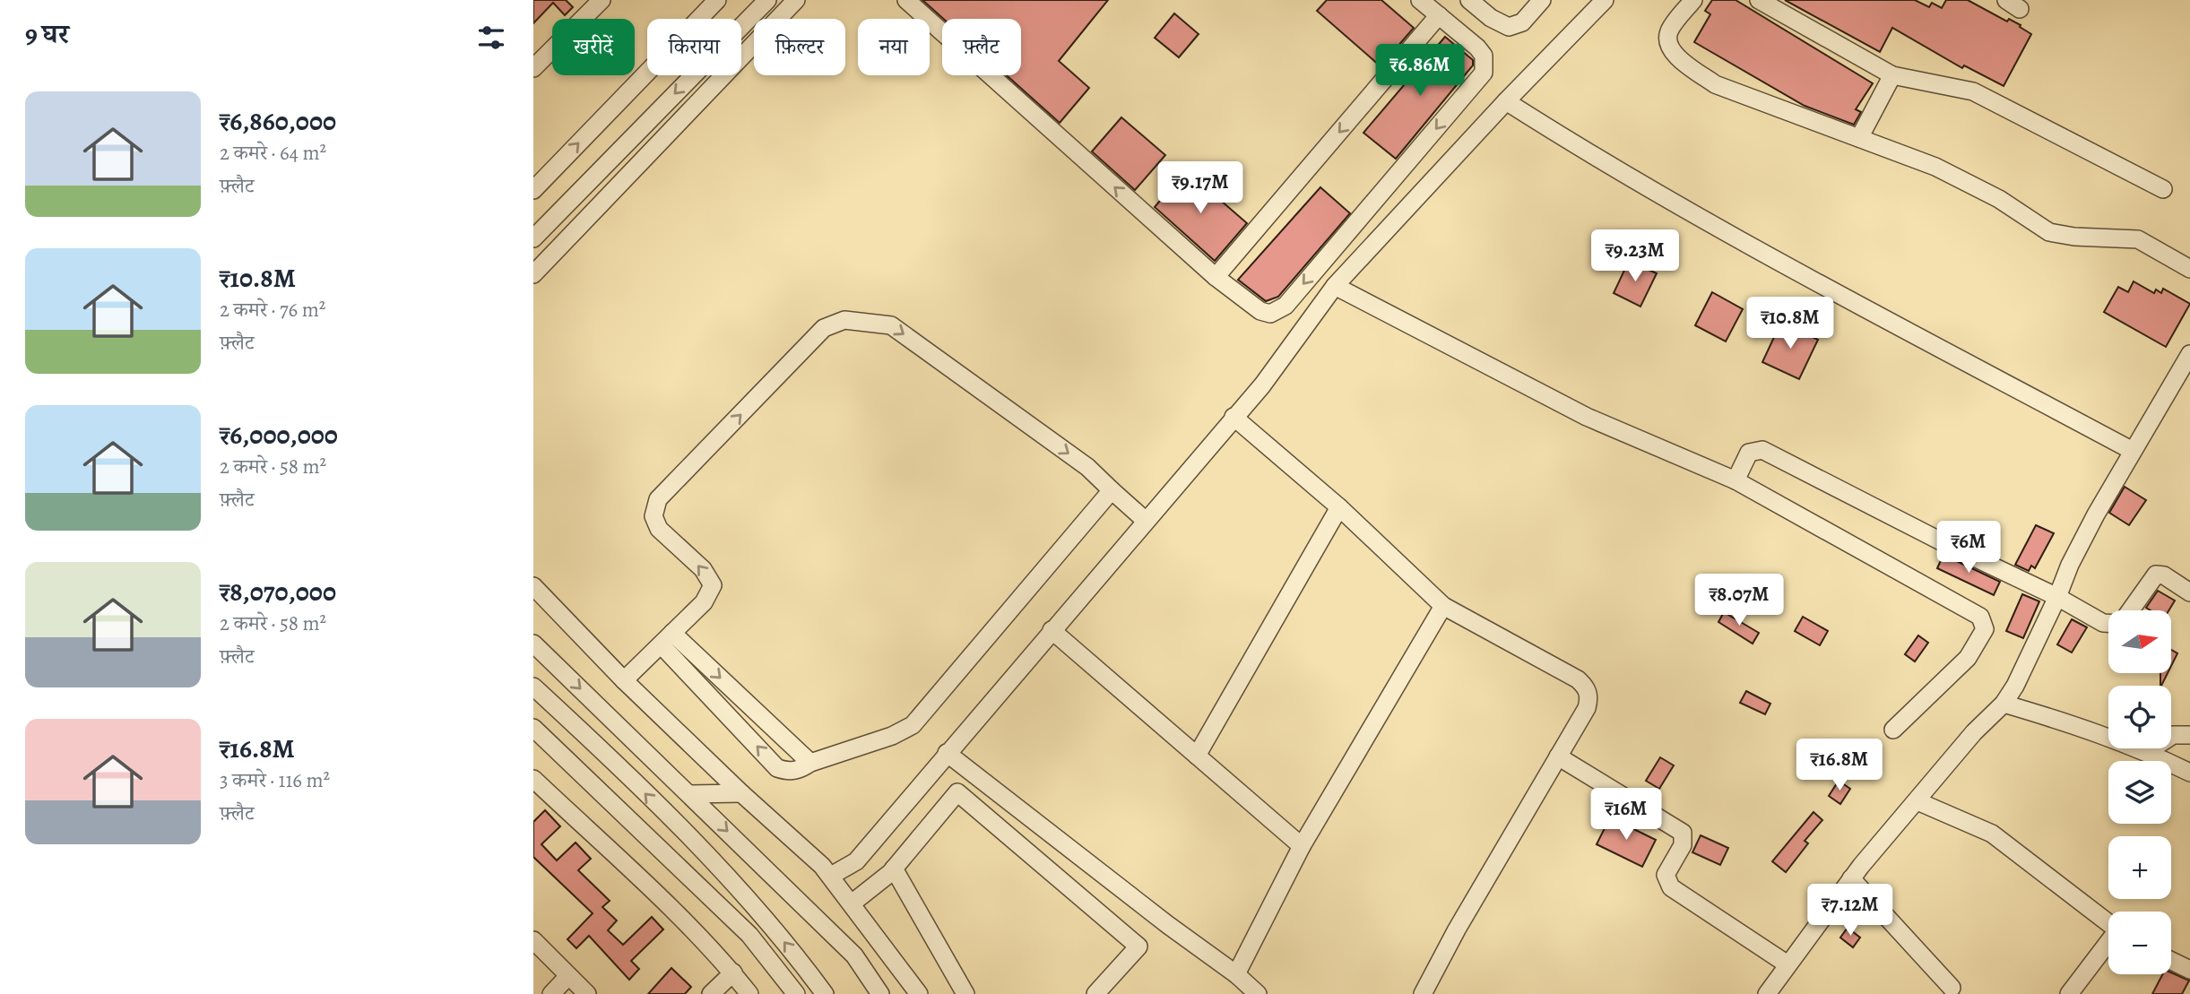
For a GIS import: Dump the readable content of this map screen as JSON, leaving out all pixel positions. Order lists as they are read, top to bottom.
{
  "north": "right",
  "page": {
    "heading": "9 घर",
    "chip": [
      "खरीदें",
      "किराया",
      "फ़िल्टर",
      "नया",
      "फ़्लैट"
    ],
    "price": [
      "₹6.86M",
      "₹9.17M",
      "₹9.23M",
      "₹10.8M",
      "₹6M",
      "₹8.07M",
      "₹16.8M",
      "₹16M",
      "₹7.12M"
    ],
    "list": [
      {
        "name": "₹6,860,000",
        "note": "2 कमरे · 64 m² · फ़्लैट"
      },
      {
        "name": "₹10.8M",
        "note": "2 कमरे · 76 m² · फ़्लैट"
      },
      {
        "name": "₹6,000,000",
        "note": "2 कमरे · 58 m² · फ़्लैट"
      },
      {
        "name": "₹8,070,000",
        "note": "2 कमरे · 58 m² · फ़्लैट"
      },
      {
        "name": "₹16.8M",
        "note": "3 कमरे · 116 m² · फ़्लैट"
      }
    ],
    "map_buttons": ["+", "−"]
  }
}
